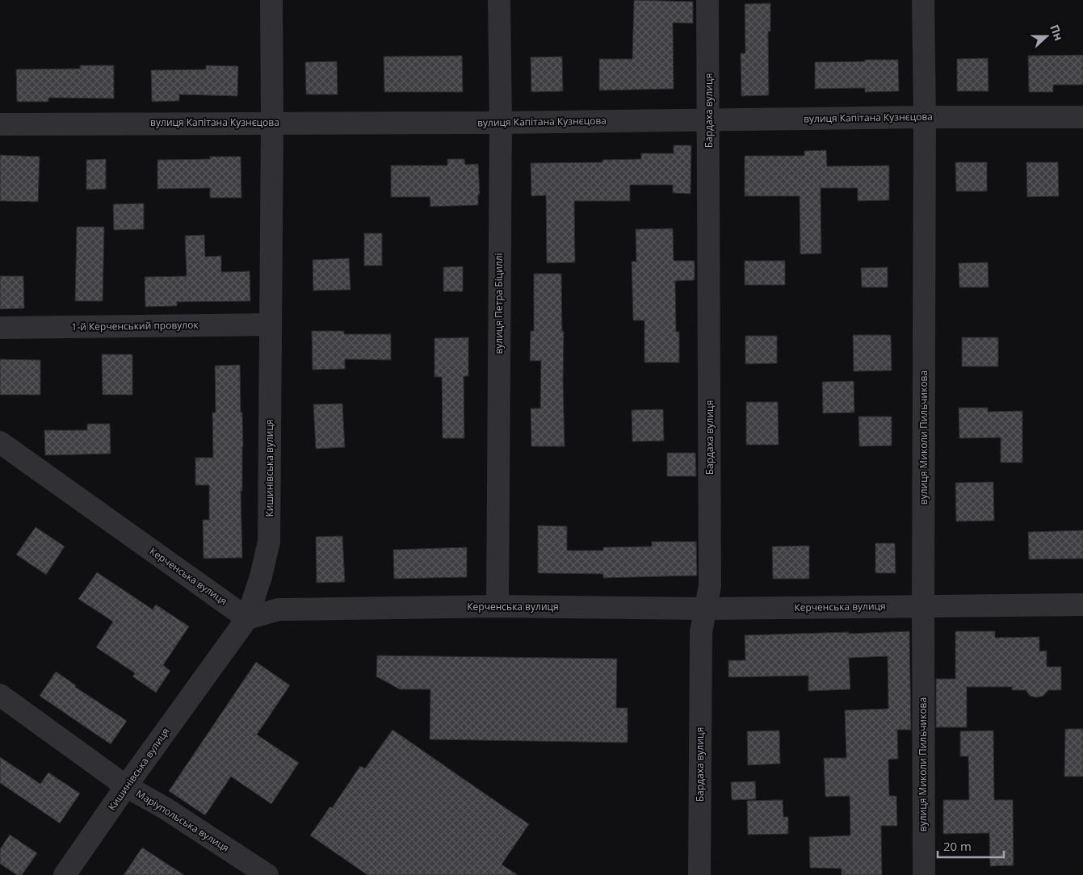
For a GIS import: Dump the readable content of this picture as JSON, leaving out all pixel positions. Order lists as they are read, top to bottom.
{
  "streets": {
    "street": [
      "Бардаха вулиця",
      "вулиця Капітана Кузнєцова",
      "вулиця Петра Біциллі",
      "1-й Керченський провулок",
      "вулиця Миколи Пильчикова",
      "Кишинівська вулиця",
      "Керченська вулиця",
      "Маріупольська вулиця"
    ]
  },
  "crossings": [
    ["Бардаха вулиця", "вулиця Капітана Кузнєцова"],
    ["Бардаха вулиця", "Керченська вулиця"],
    ["вулиця Капітана Кузнєцова", "вулиця Петра Біциллі"],
    ["вулиця Капітана Кузнєцова", "вулиця Миколи Пильчикова"],
    ["вулиця Капітана Кузнєцова", "Кишинівська вулиця"],
    ["вулиця Петра Біциллі", "Керченська вулиця"],
    ["1-й Керченський провулок", "Кишинівська вулиця"],
    ["вулиця Миколи Пильчикова", "Керченська вулиця"],
    ["Кишинівська вулиця", "Керченська вулиця"],
    ["Кишинівська вулиця", "Маріупольська вулиця"]
  ],
  "scale_bar": "20 m",
  "north": "right"
}
